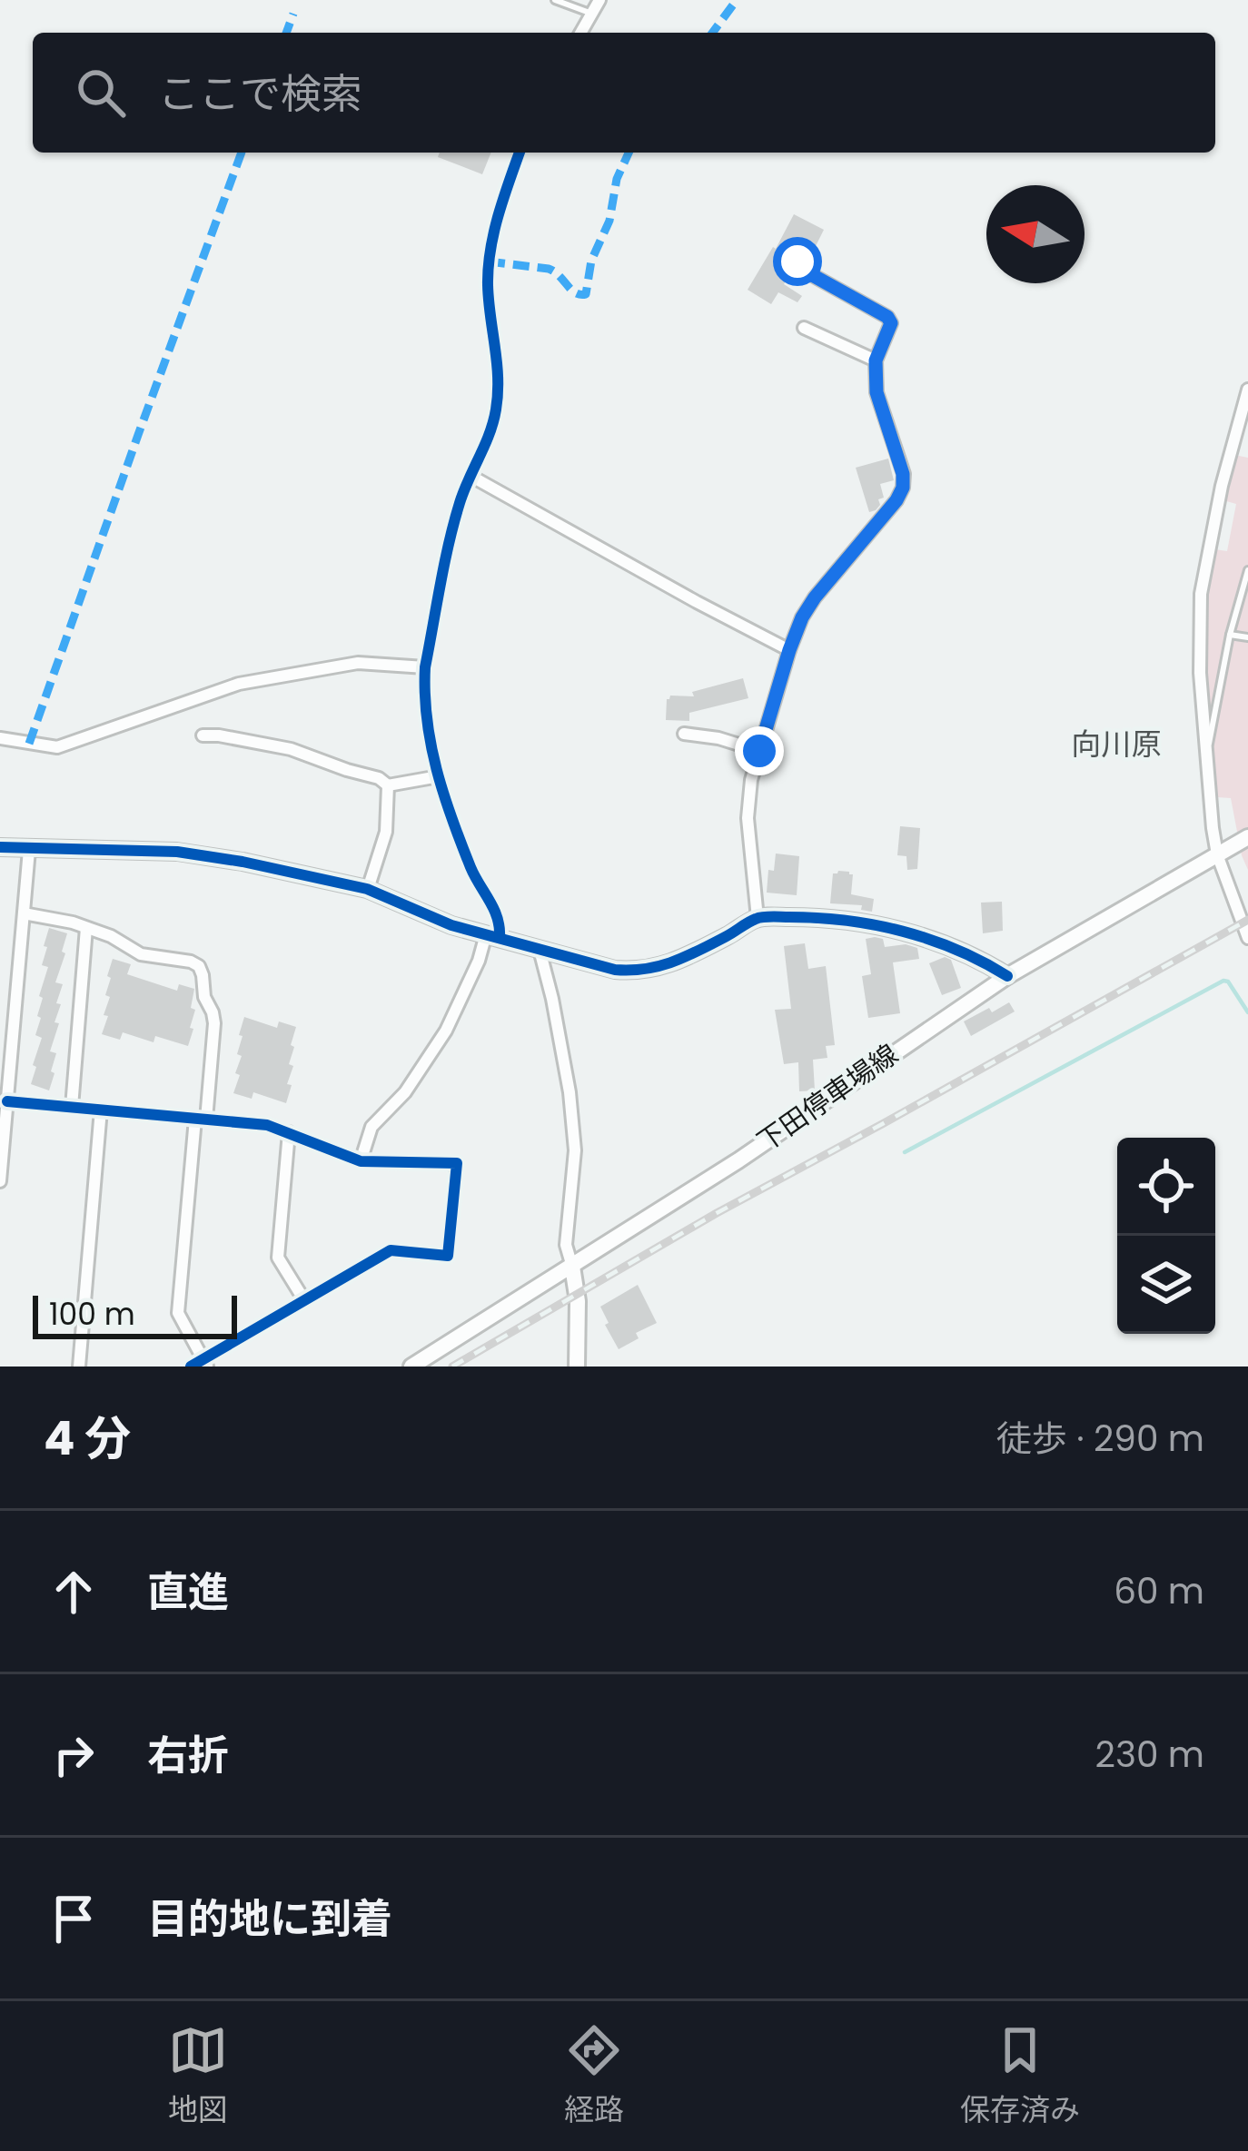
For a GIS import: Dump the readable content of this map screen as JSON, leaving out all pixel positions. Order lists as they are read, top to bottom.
{
  "streets": {
    "street": ["下田停車場線"]
  },
  "districts": ["向川原"],
  "scale_bar": "100 m",
  "north": "left",
  "page": {
    "search": "ここで検索",
    "scale": "100 m",
    "heading": ["4 分", "徒歩 · 290 m"],
    "list": [
      ["直進", "60 m"],
      ["右折", "230 m"],
      "目的地に到着"
    ],
    "nav": ["地図", "経路", "保存済み"]
  }
}
